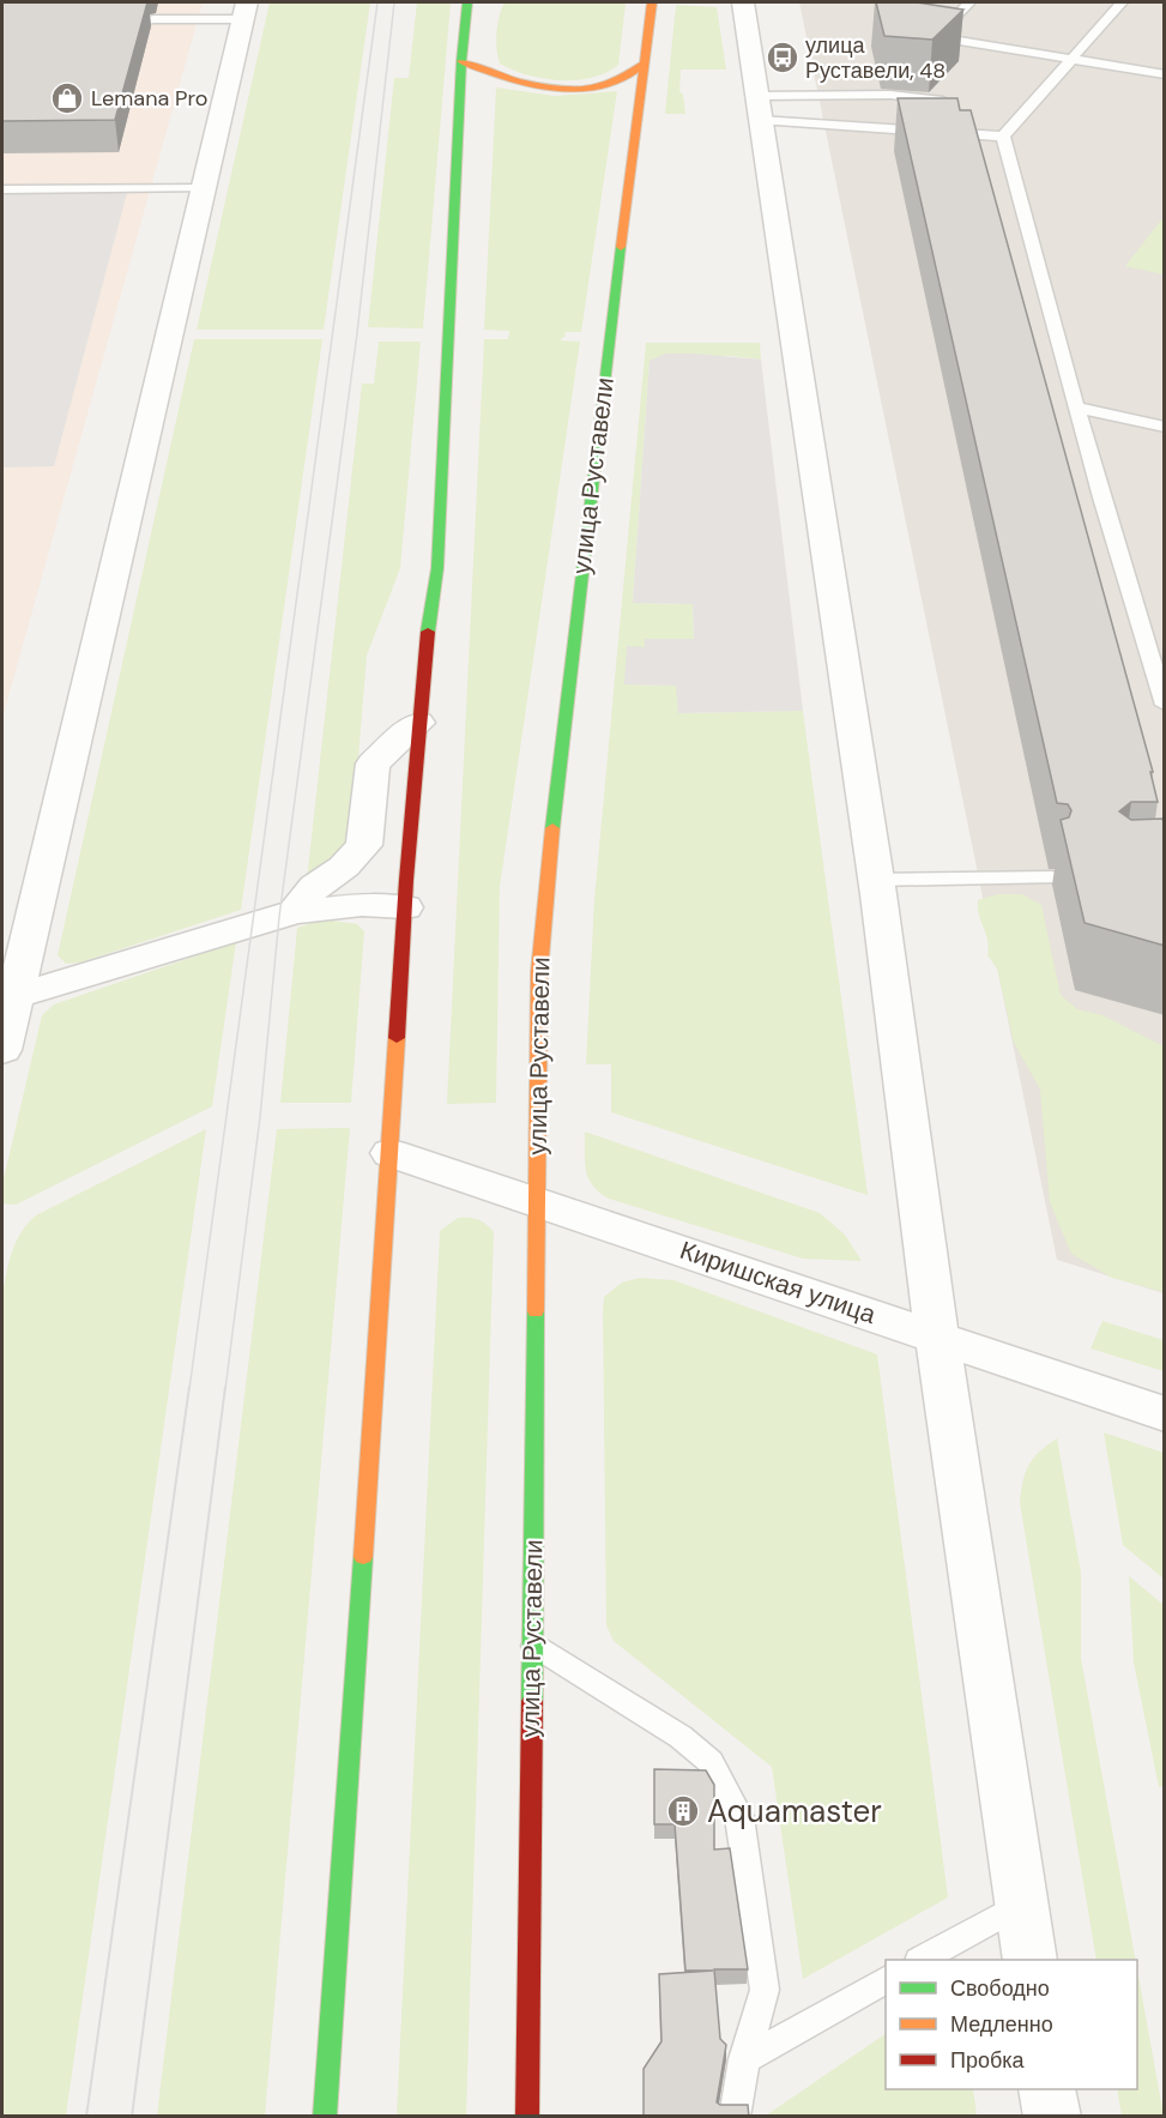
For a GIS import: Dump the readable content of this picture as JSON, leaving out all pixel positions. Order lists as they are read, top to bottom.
{
  "streets": {
    "main road": ["улица Руставели"],
    "street": ["Киришская улица"]
  },
  "crossings": [
    ["улица Руставели", "Киришская улица"]
  ],
  "places": {
    "bus stop": ["улица Руставели, 48"],
    "shop": ["Lemana Pro"],
    "building": ["Aquamaster"]
  },
  "legend": ["Свободно", "Медленно", "Пробка"]
}
